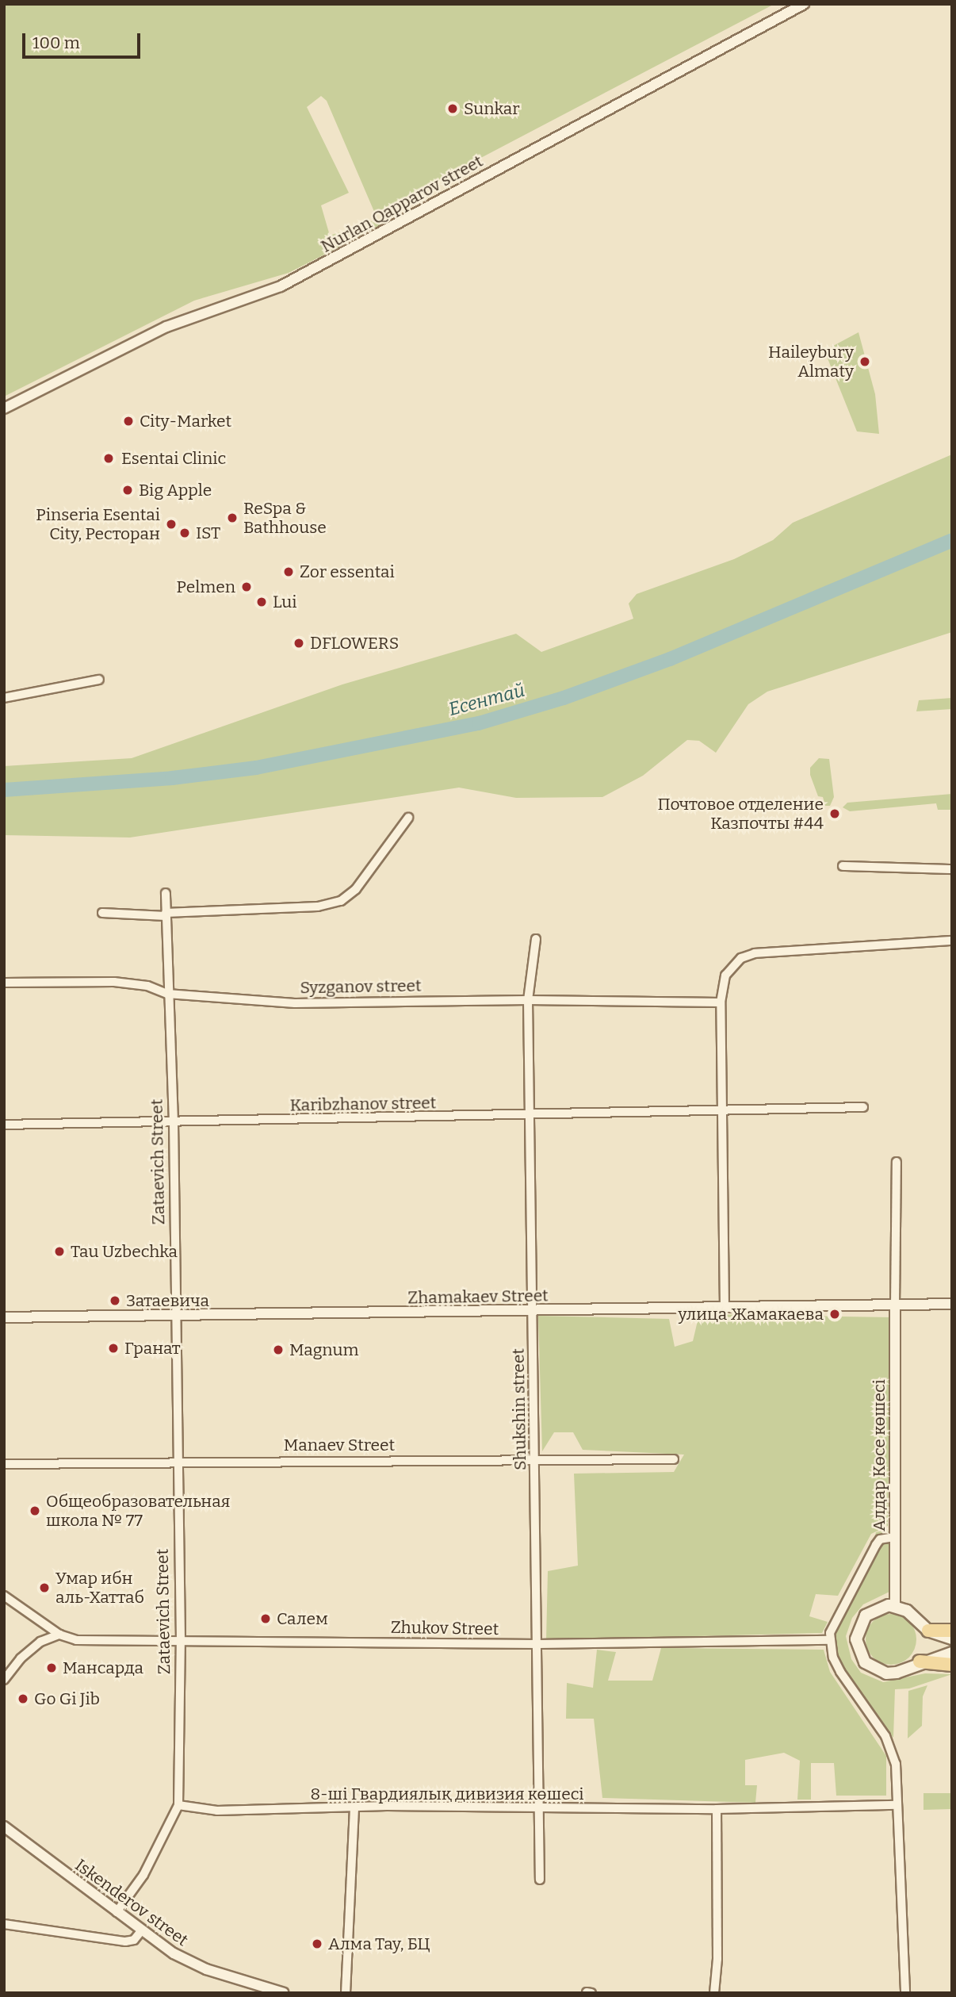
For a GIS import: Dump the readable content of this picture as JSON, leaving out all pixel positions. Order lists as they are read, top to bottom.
{
  "streets": {
    "street": [
      "Nurlan Qapparov street",
      "Syzganov street",
      "Karibzhanov street",
      "Zataevich Street",
      "Zhamakaev Street",
      "Shukshin street",
      "Manaev Street",
      "Алдар Көсе көшесі",
      "Zhukov Street",
      "8-ші Гвардиялық дивизия көшесі",
      "Iskenderov street"
    ]
  },
  "crossings": [
    ["Syzganov street", "Zataevich Street"],
    ["Syzganov street", "Shukshin street"],
    ["Karibzhanov street", "Zataevich Street"],
    ["Karibzhanov street", "Shukshin street"],
    ["Zataevich Street", "Zhamakaev Street"],
    ["Zataevich Street", "Manaev Street"],
    ["Zataevich Street", "Zhukov Street"],
    ["Zataevich Street", "8-ші Гвардиялық дивизия көшесі"],
    ["Zataevich Street", "Iskenderov street"],
    ["Zhamakaev Street", "Shukshin street"],
    ["Zhamakaev Street", "Алдар Көсе көшесі"],
    ["Shukshin street", "Manaev Street"],
    ["Shukshin street", "Zhukov Street"],
    ["Shukshin street", "8-ші Гвардиялық дивизия көшесі"]
  ],
  "water": ["Есентай"],
  "places": [
    "Sunkar",
    "Haileybury Almaty",
    "City-Market",
    "Esentai Clinic",
    "Big Apple",
    "ReSpa & Bathhouse",
    "Pinseria Esentai City, Ресторан",
    "IST",
    "Zor essentai",
    "Pelmen",
    "Lui",
    "DFLOWERS",
    "Почтовое отделение Казпочты #44",
    "Tau Uzbechka",
    "Затаевича",
    "улица Жамакаева",
    "Гранат",
    "Magnum",
    "Общеобразовательная школа № 77",
    "Умар ибн аль-Хаттаб",
    "Салем",
    "Мансарда",
    "Go Gi Jib",
    "Алма Тау, БЦ"
  ],
  "scale_bar": "100 m"
}
